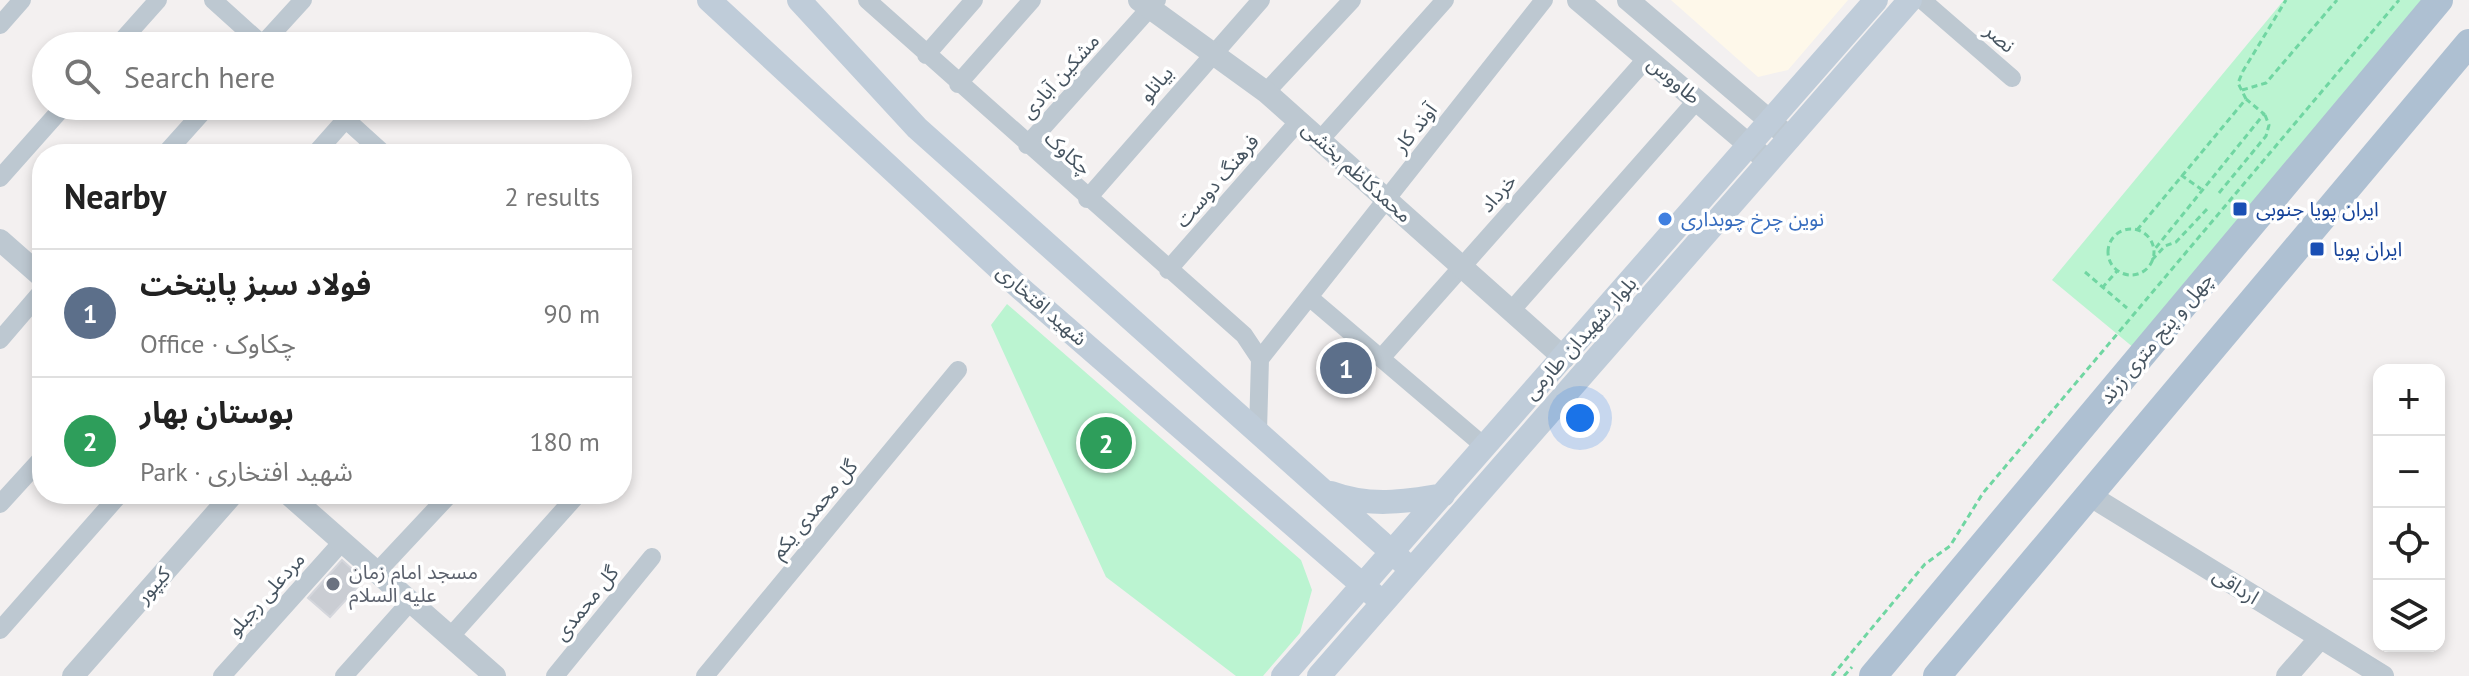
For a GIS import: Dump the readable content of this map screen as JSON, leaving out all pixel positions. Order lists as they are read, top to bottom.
{
  "streets": {
    "main road": ["شهید افتخاری", "بلوار شهیدان طارمی", "چهل و پنج متری زرند"],
    "street": [
      "نصر",
      "مشکین آبادی",
      "طاووس",
      "بیانلو",
      "آوند کار",
      "چکاوک",
      "محمدکاظم بخشی",
      "فرهنگ دوست",
      "خرداد",
      "گل محمدی یکم",
      "کیپور",
      "ارداقی",
      "مردعلی رجبلو",
      "گل محمدی"
    ]
  },
  "crossings": [
    ["مشکین آبادی", "چکاوک"],
    ["مشکین آبادی", "محمدکاظم بخشی"],
    ["طاووس", "خرداد"],
    ["طاووس", "بلوار شهیدان طارمی"],
    ["بیانلو", "چکاوک"],
    ["بیانلو", "محمدکاظم بخشی"],
    ["آوند کار", "چکاوک"],
    ["آوند کار", "محمدکاظم بخشی"],
    ["چکاوک", "فرهنگ دوست"],
    ["محمدکاظم بخشی", "فرهنگ دوست"],
    ["محمدکاظم بخشی", "خرداد"],
    ["محمدکاظم بخشی", "بلوار شهیدان طارمی"],
    ["شهید افتخاری", "بلوار شهیدان طارمی"]
  ],
  "places": {
    "transit": ["ایران پویا جنوبی", "ایران پویا"],
    "other": ["نوین چرخ چوبداری", "مسجد امام زمان علیه السلام"]
  },
  "page": {
    "search": "Search here",
    "heading": ["Nearby", "2 results"],
    "list": [
      {
        "mark": "1",
        "name": "فولاد سبز پایتخت",
        "note": "Office · چکاوک",
        "value": "90 m"
      },
      {
        "mark": "2",
        "name": "بوستان بهار",
        "note": "Park · شهید افتخاری",
        "value": "180 m"
      }
    ],
    "pins": ["1", "2"],
    "map_buttons": ["+", "−"]
  }
}
